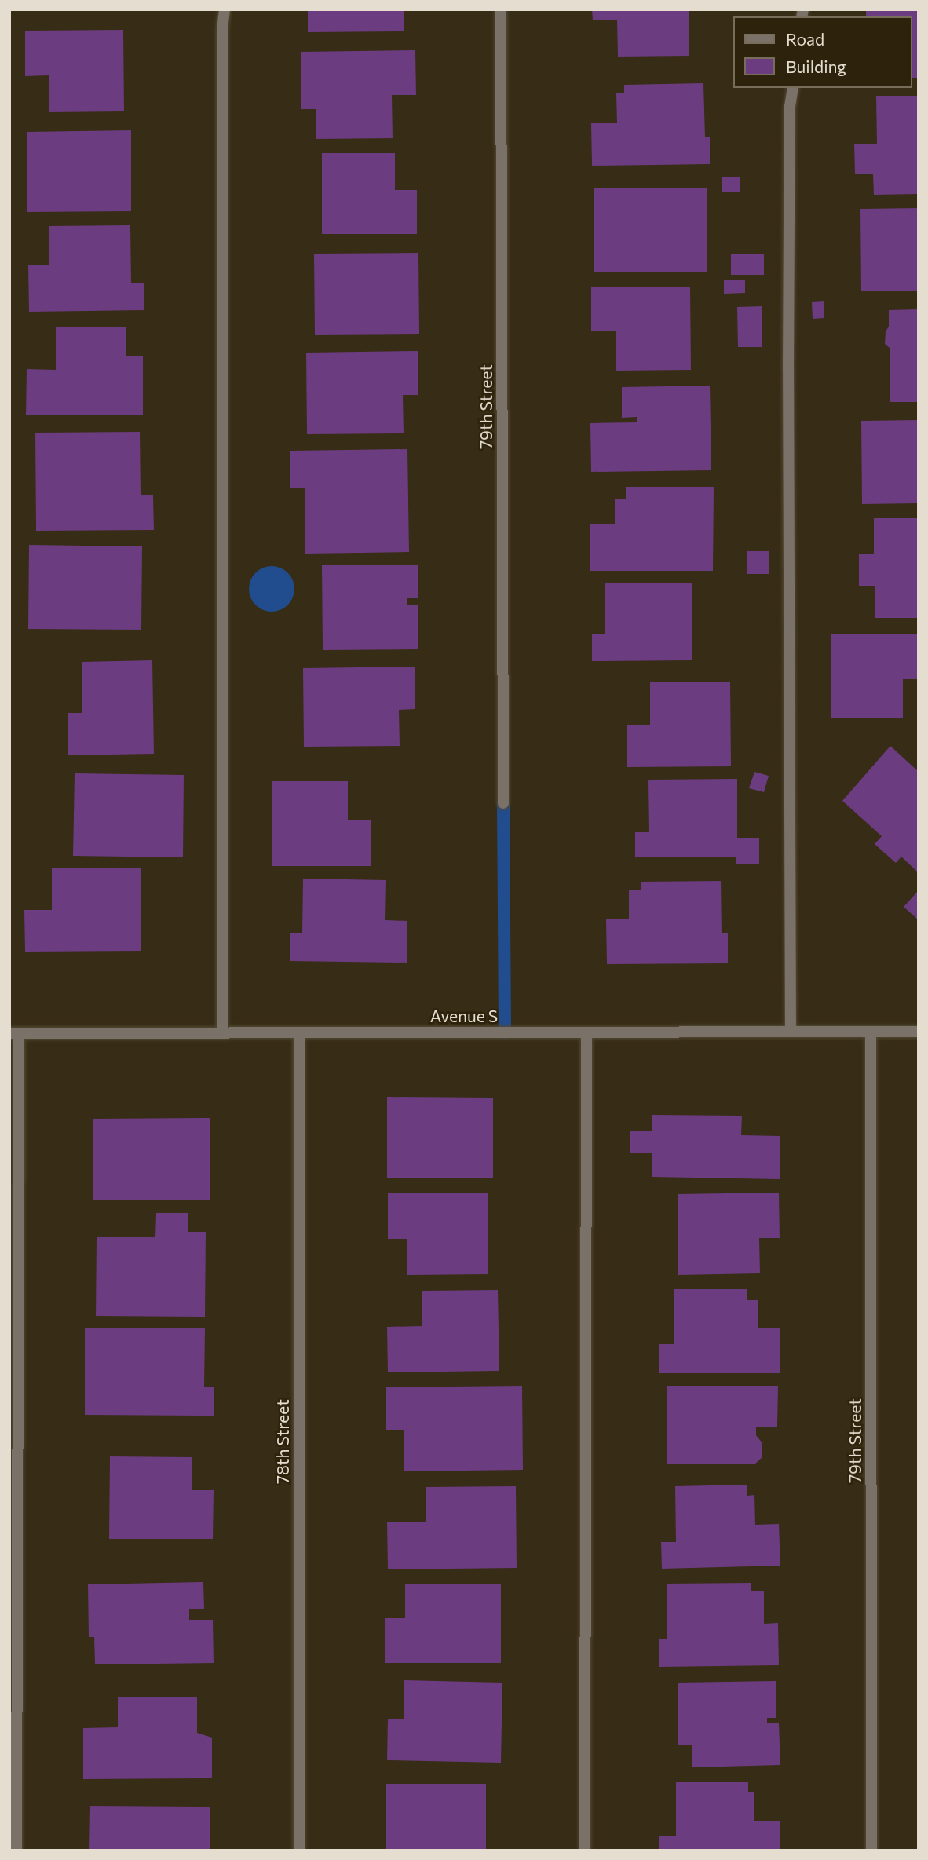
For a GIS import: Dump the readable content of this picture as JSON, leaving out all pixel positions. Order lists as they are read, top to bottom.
{
  "streets": {
    "street": ["79th Street", "Avenue S", "78th Street"]
  },
  "crossings": [
    ["79th Street", "Avenue S"],
    ["Avenue S", "78th Street"]
  ],
  "legend": ["Road", "Building"]
}
